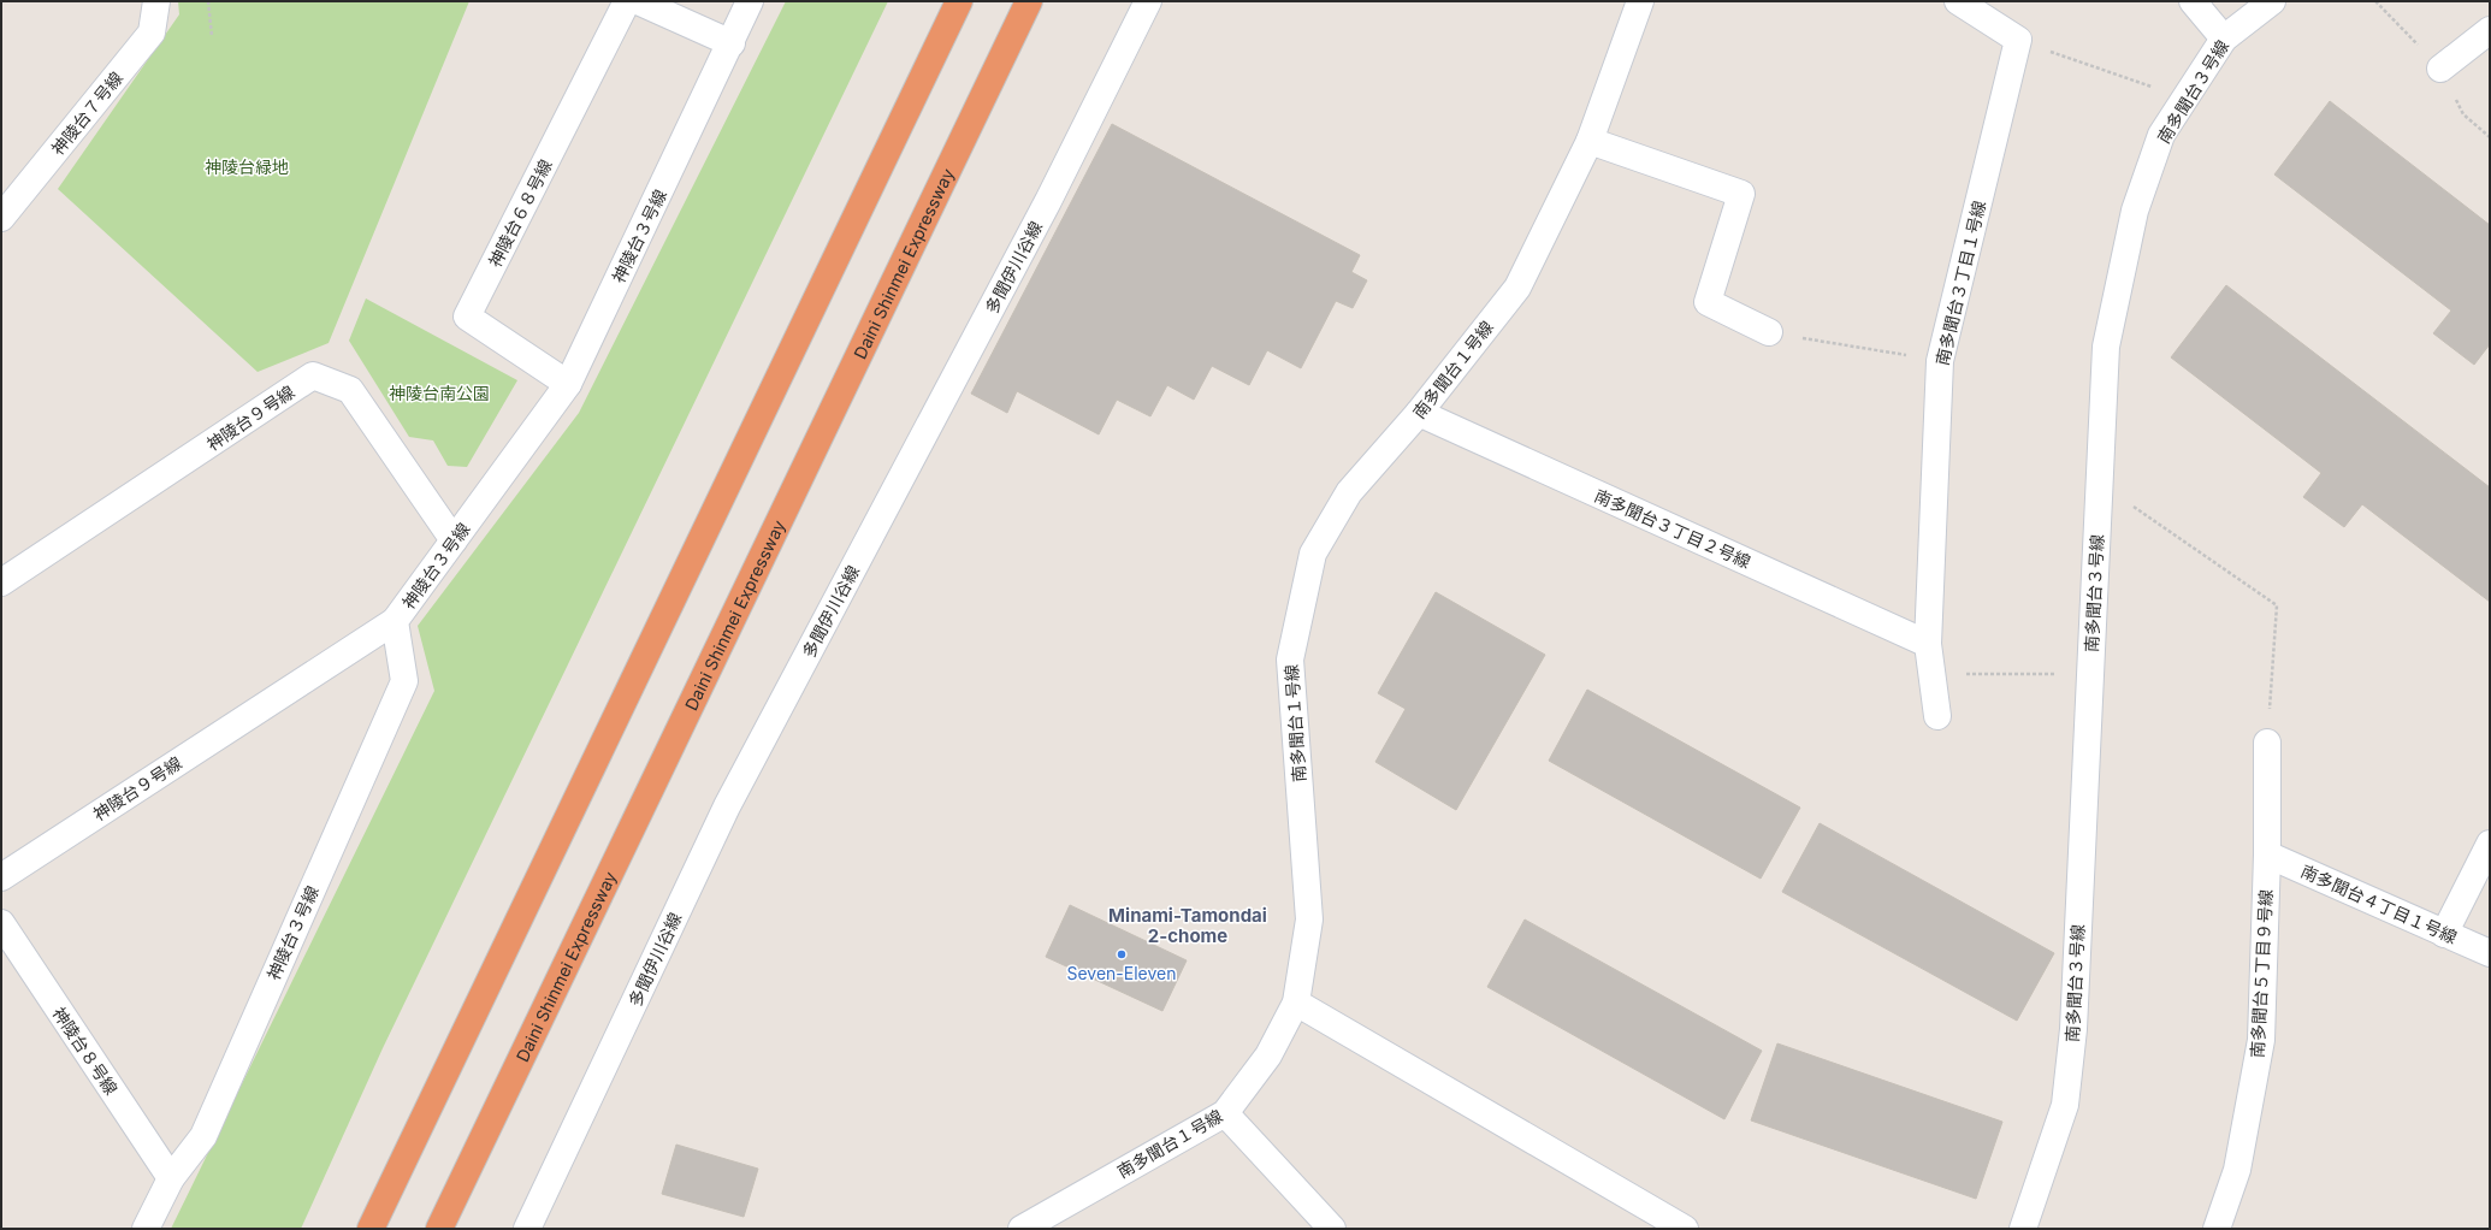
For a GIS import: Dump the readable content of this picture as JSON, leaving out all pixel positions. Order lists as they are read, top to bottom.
{
  "streets": {
    "highway": ["Daini Shinmei Expressway"],
    "street": [
      "南多聞台３号線",
      "神陵台７号線",
      "神陵台６８号線",
      "神陵台３号線",
      "多聞伊川谷線",
      "南多聞台３丁目１号線",
      "南多聞台１号線",
      "神陵台９号線",
      "南多聞台３丁目２号線",
      "南多聞台４丁目１号線",
      "南多聞台５丁目９号線",
      "神陵台８号線"
    ]
  },
  "crossings": [
    ["神陵台６８号線", "神陵台３号線"],
    ["神陵台３号線", "神陵台９号線"],
    ["神陵台３号線", "神陵台８号線"],
    ["南多聞台３丁目１号線", "南多聞台３丁目２号線"],
    ["南多聞台１号線", "南多聞台３丁目２号線"],
    ["南多聞台４丁目１号線", "南多聞台５丁目９号線"]
  ],
  "districts": ["Minami-Tamondai 2-chome"],
  "parks": ["神陵台緑地", "神陵台南公園"],
  "places": ["Seven-Eleven"]
}
